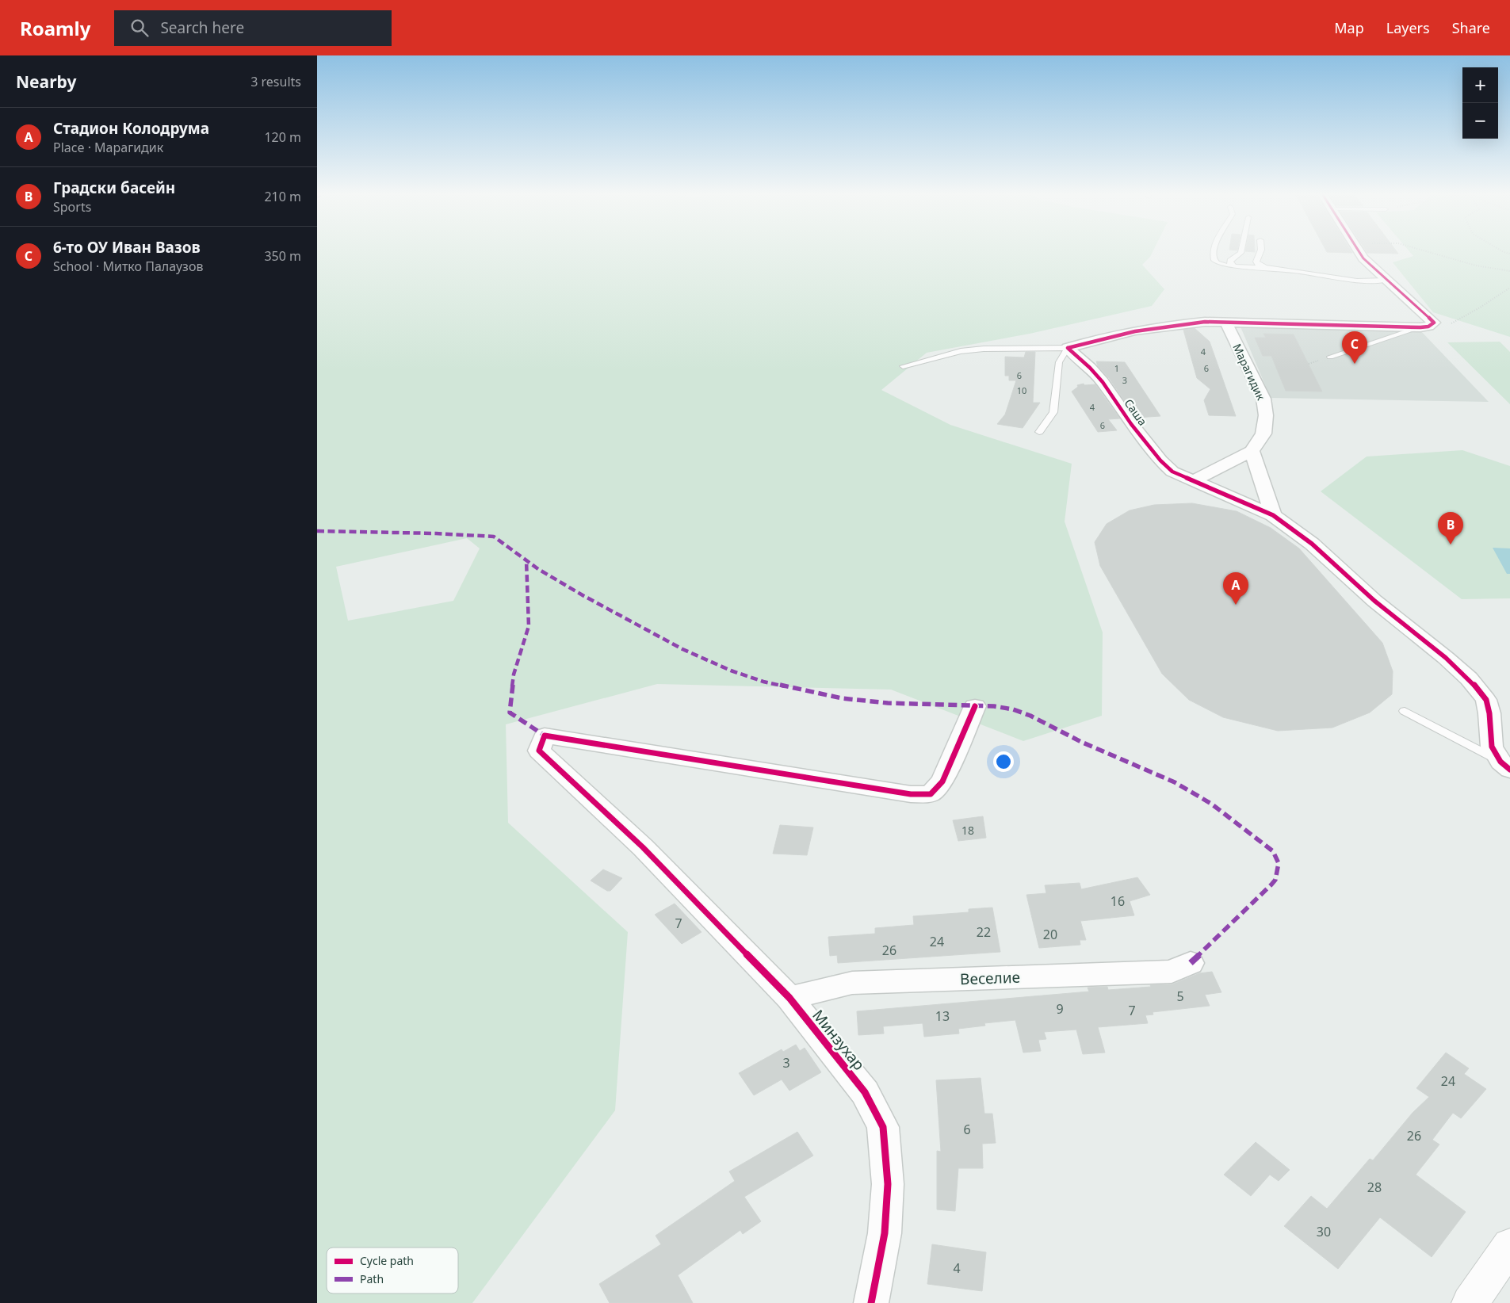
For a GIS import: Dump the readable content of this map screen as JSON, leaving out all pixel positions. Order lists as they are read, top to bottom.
{
  "streets": {
    "street": [
      "Марагидик",
      "Саша",
      "Веселие",
      "Минзухар"
    ]
  },
  "crossings": [
    ["Веселие", "Минзухар"]
  ],
  "house_numbers": [
    "4",
    "1",
    "6",
    "6",
    "3",
    "10",
    "4",
    "6",
    "18",
    "16",
    "7",
    "22",
    "20",
    "24",
    "26",
    "5",
    "9",
    "7",
    "13",
    "3",
    "24",
    "6",
    "26",
    "28",
    "30",
    "4"
  ],
  "legend": ["Cycle path", "Path"],
  "page": {
    "header": "Roamly",
    "search": "Search here",
    "nav": ["Map", "Layers", "Share"],
    "heading": ["Nearby", "3 results"],
    "map_buttons": ["+", "−"],
    "list": [
      {
        "mark": "A",
        "name": "Стадион Колодрума",
        "note": "Place · Марагидик",
        "value": "120 m"
      },
      {
        "mark": "B",
        "name": "Градски басейн",
        "note": "Sports",
        "value": "210 m"
      },
      {
        "mark": "C",
        "name": "6-то ОУ Иван Вазов",
        "note": "School · Митко Палаузов",
        "value": "350 m"
      }
    ],
    "pins": ["C", "B", "A"]
  }
}
